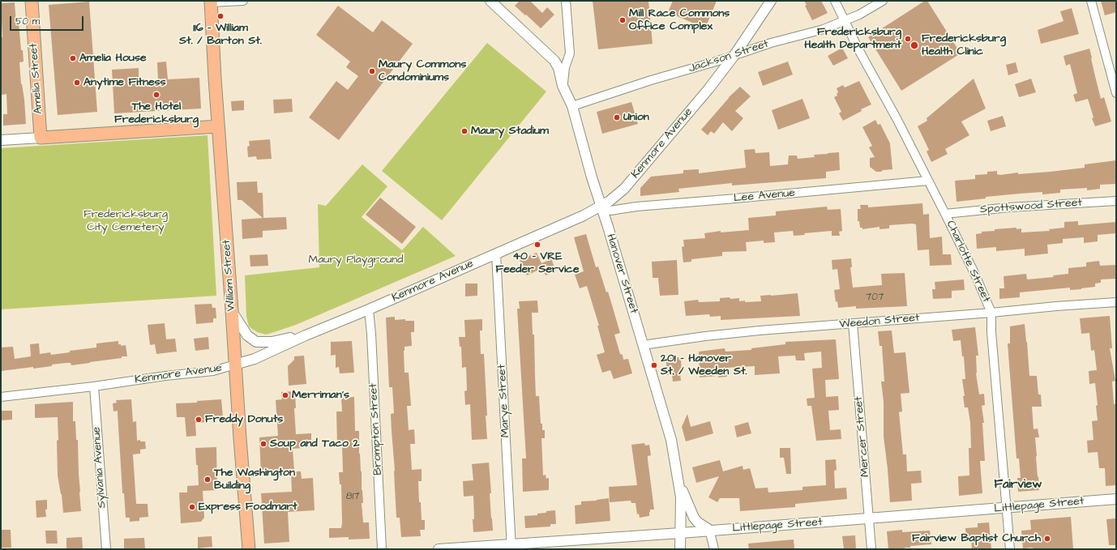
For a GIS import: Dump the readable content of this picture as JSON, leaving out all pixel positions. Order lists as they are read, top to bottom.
{
  "streets": {
    "main road": ["Amelia Street", "William Street"],
    "street": [
      "Jackson Street",
      "Kenmore Avenue",
      "Lee Avenue",
      "Spottswood Street",
      "Charlotte Street",
      "Hanover Street",
      "Weedon Street",
      "Marye Street",
      "Brompton Street",
      "Mercer Street",
      "Sylvania Avenue",
      "Littlepage Street"
    ]
  },
  "crossings": [
    ["Jackson Street", "Kenmore Avenue"],
    ["Jackson Street", "Charlotte Street"],
    ["Jackson Street", "Hanover Street"],
    ["Kenmore Avenue", "Lee Avenue"],
    ["Kenmore Avenue", "Hanover Street"],
    ["Kenmore Avenue", "William Street"],
    ["Kenmore Avenue", "Marye Street"],
    ["Kenmore Avenue", "Brompton Street"],
    ["Kenmore Avenue", "Sylvania Avenue"],
    ["Lee Avenue", "Charlotte Street"],
    ["Lee Avenue", "Hanover Street"],
    ["Spottswood Street", "Charlotte Street"],
    ["Charlotte Street", "Weedon Street"],
    ["Charlotte Street", "Littlepage Street"],
    ["Hanover Street", "Weedon Street"],
    ["Hanover Street", "Littlepage Street"],
    ["Weedon Street", "Mercer Street"],
    ["Marye Street", "Littlepage Street"],
    ["Mercer Street", "Littlepage Street"]
  ],
  "districts": ["Fairview"],
  "parks": ["Fredericksburg City Cemetery", "Maury Playground"],
  "places": [
    "116 - William St. / Barton St.",
    "Mill Race Commons Office Complex",
    "Fredericksburg Health Department",
    "Fredericksburg Health Clinic",
    "Amelia House",
    "Maury Commons Condominiums",
    "Anytime Fitness",
    "The Hotel Fredericksburg",
    "Union",
    "Maury Stadium",
    "40 - VRE Feeder Service",
    "201 - Hanover St. / Weeden St.",
    "Merriman's",
    "Freddy Donuts",
    "Soup and Taco 2",
    "The Washington Building",
    "Express Foodmart",
    "Fairview Baptist Church"
  ],
  "house_numbers": ["707", "817"],
  "scale_bar": "50 m"
}
